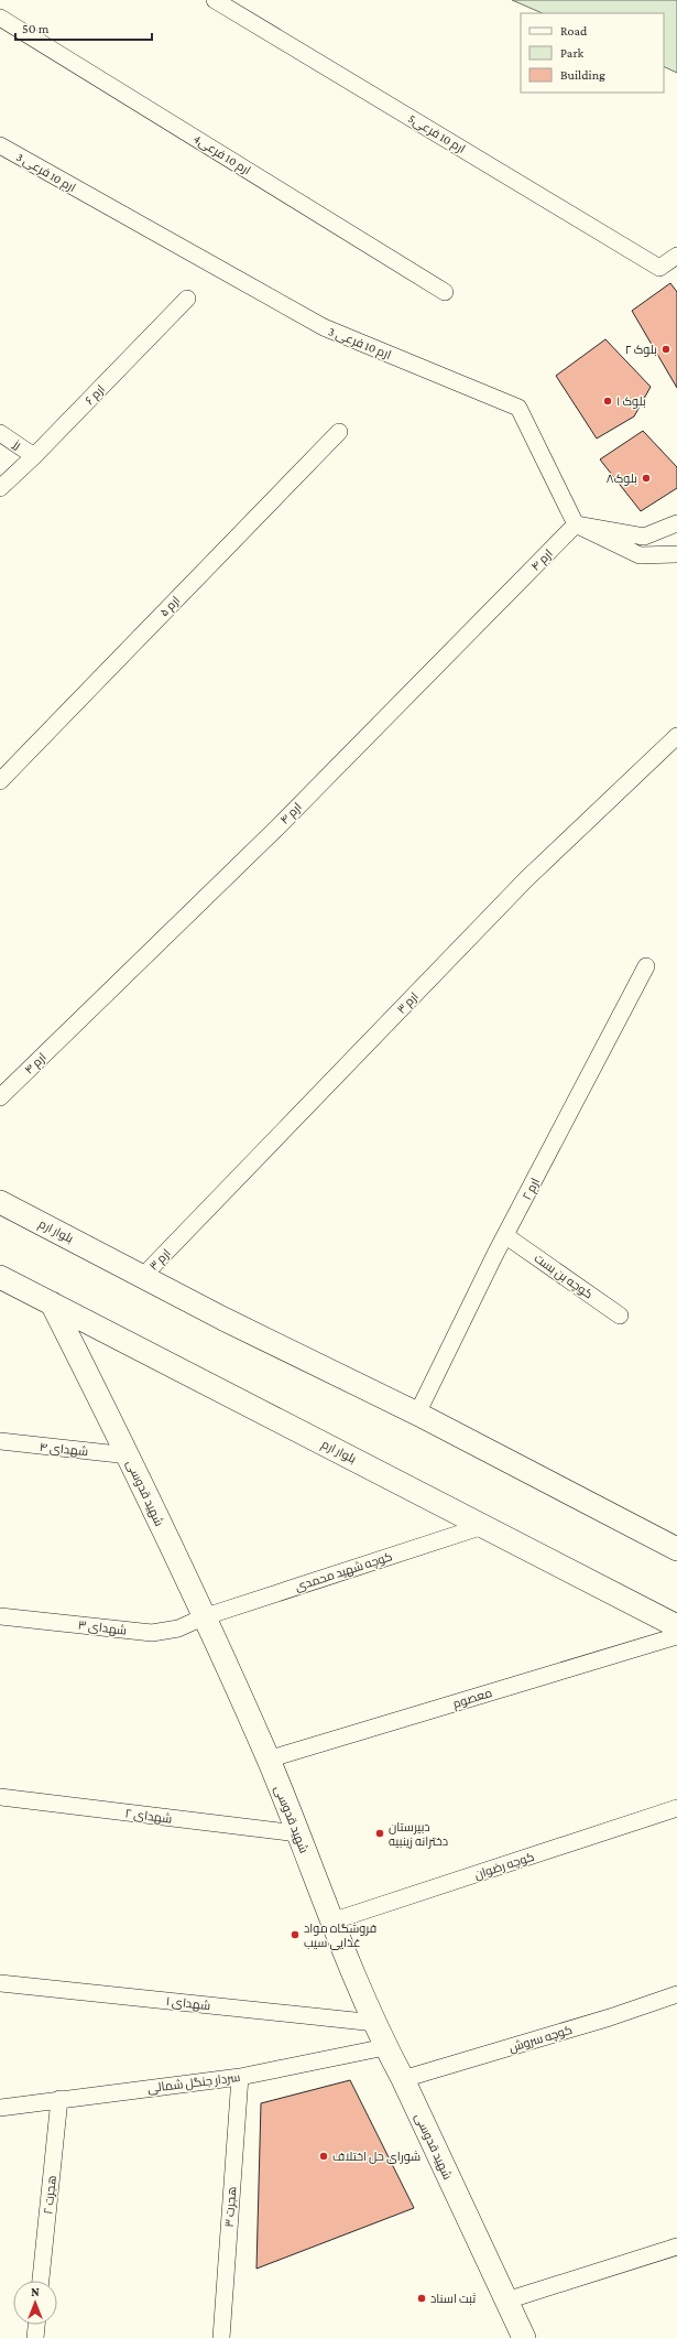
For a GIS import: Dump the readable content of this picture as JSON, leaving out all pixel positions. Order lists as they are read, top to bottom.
{
  "streets": {
    "main road": ["بلوار ارم", "شهید قدوسی"],
    "street": [
      "ارم 10 فرعی5",
      "ارم 10 فرعی4",
      "ارم 10 فرعی 3",
      "ارم ۶",
      "رز",
      "ارم ۴",
      "ارم ۵",
      "ارم ۳",
      "ارم ۲",
      "کوچه بن بست",
      "شهدای ۴",
      "کوچه شهید محمدی",
      "شهدای ۳",
      "معصوم",
      "شهدای ۲",
      "کوچه رضوان",
      "شهدای ۱",
      "کوچه سروش",
      "سردار جنگل شمالی",
      "هجرت ۲",
      "هجرت ۳"
    ]
  },
  "crossings": [
    ["ارم 10 فرعی 3", "ارم ۴"],
    ["ارم ۶", "رز"],
    ["ارم ۳", "بلوار ارم"],
    ["ارم ۲", "بلوار ارم"],
    ["ارم ۲", "کوچه بن بست"],
    ["بلوار ارم", "شهید قدوسی"],
    ["بلوار ارم", "کوچه شهید محمدی"],
    ["شهدای ۴", "شهید قدوسی"],
    ["شهید قدوسی", "کوچه شهید محمدی"],
    ["شهید قدوسی", "شهدای ۳"],
    ["شهید قدوسی", "معصوم"],
    ["شهید قدوسی", "شهدای ۲"],
    ["شهید قدوسی", "کوچه رضوان"],
    ["شهید قدوسی", "شهدای ۱"],
    ["شهید قدوسی", "کوچه سروش"],
    ["شهید قدوسی", "سردار جنگل شمالی"],
    ["کوچه شهید محمدی", "شهدای ۳"],
    ["سردار جنگل شمالی", "هجرت ۲"],
    ["سردار جنگل شمالی", "هجرت ۳"]
  ],
  "places": [
    "بلوک ۲",
    "بلوک ۱",
    "بلوک۸",
    "دبیرستان دخترانه زینبیه",
    "فروشگاه مواد غذایی سیب",
    "شورای حل اختلاف",
    "ثبت اسناد"
  ],
  "legend": ["Road", "Park", "Building"],
  "scale_bar": "50 m",
  "north": "top"
}
